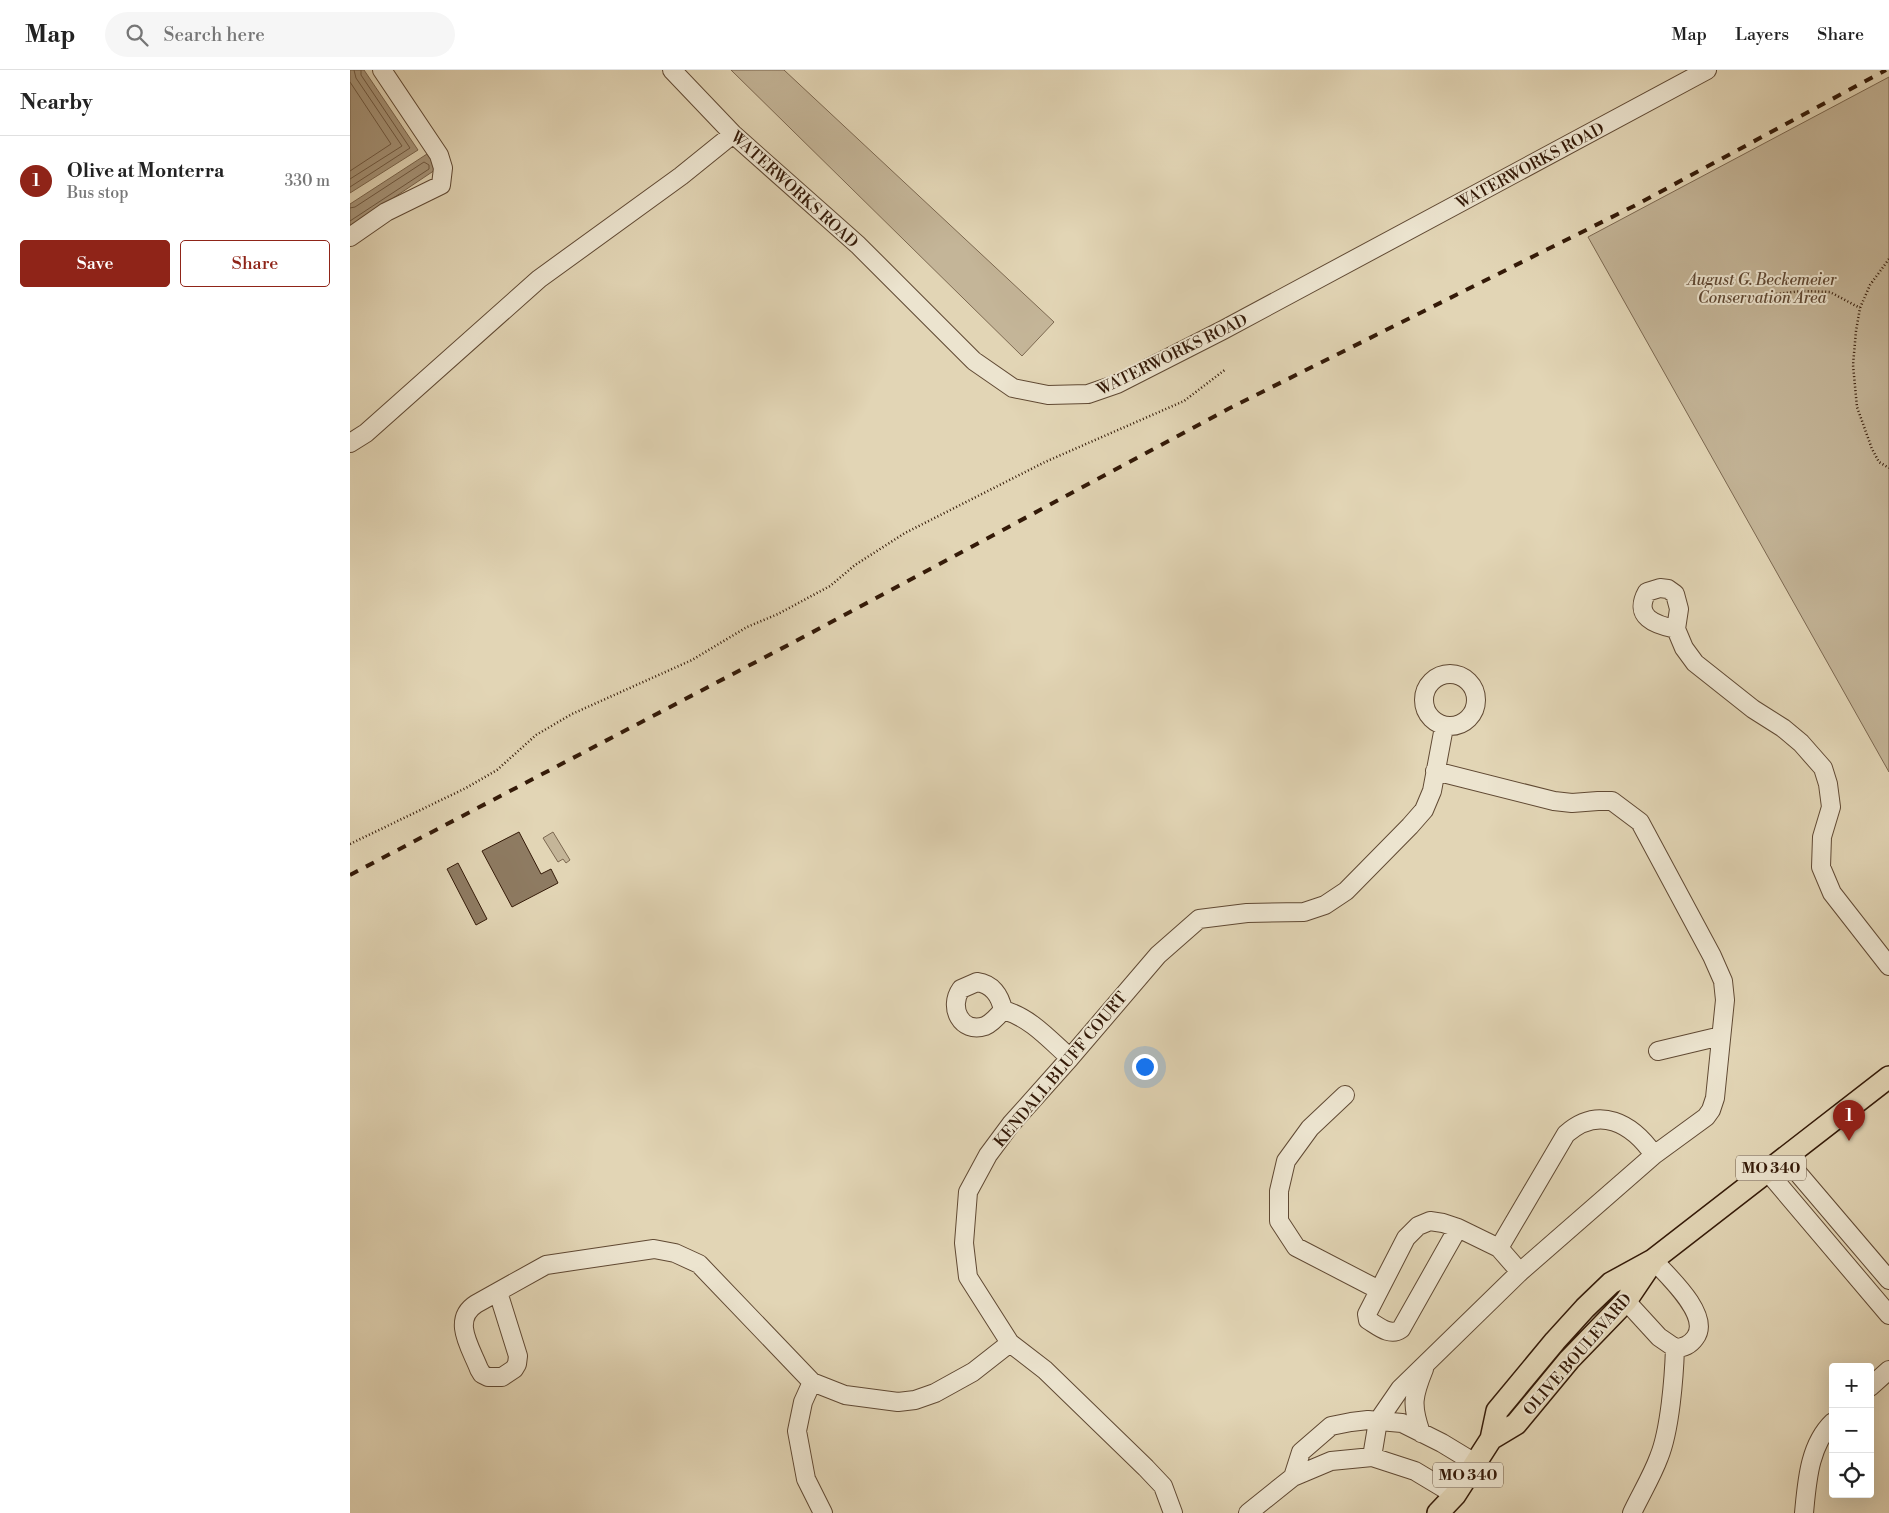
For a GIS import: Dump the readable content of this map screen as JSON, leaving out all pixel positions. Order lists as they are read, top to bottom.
{
  "streets": {
    "main road": ["MO 340", "OLIVE BOULEVARD"],
    "street": ["WATERWORKS ROAD", "KENDALL BLUFF COURT"]
  },
  "parks": ["August G. Beckemeier Conservation Area"],
  "page": {
    "header": "Map",
    "search": "Search here",
    "nav": ["Map", "Layers", "Share"],
    "heading": "Nearby",
    "list": [
      {
        "mark": "1",
        "name": "Olive at Monterra",
        "note": "Bus stop",
        "value": "330 m"
      }
    ],
    "buttons": ["Save", "Share"],
    "pins": "1",
    "map_buttons": ["+", "−"]
  }
}
